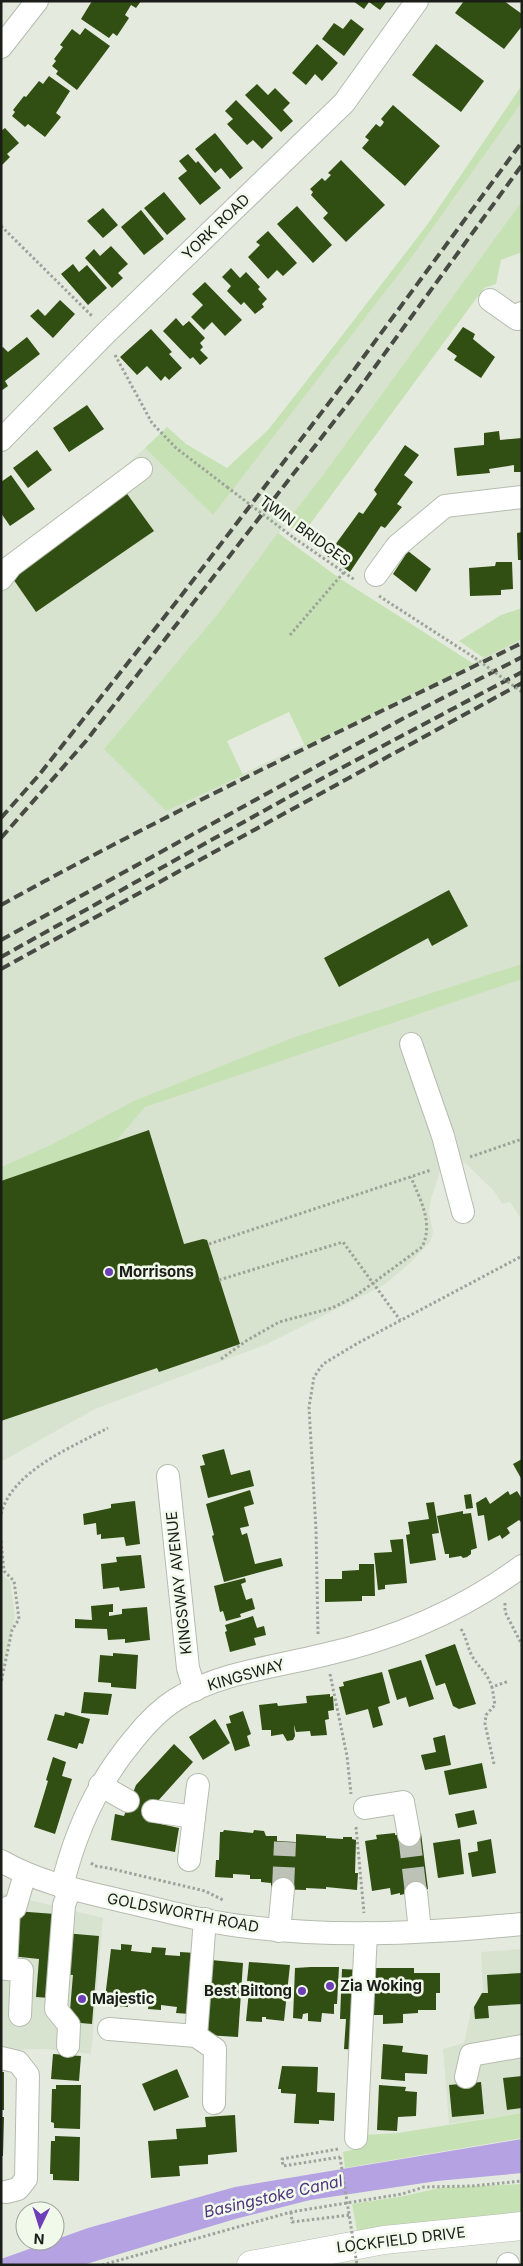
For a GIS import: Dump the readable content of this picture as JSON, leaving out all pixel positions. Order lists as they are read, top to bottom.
{
  "streets": {
    "main road": ["LOCKFIELD DRIVE"],
    "street": [
      "YORK ROAD",
      "KINGSWAY AVENUE",
      "KINGSWAY",
      "GOLDSWORTH ROAD"
    ],
    "path": ["TWIN BRIDGES"]
  },
  "crossings": [
    ["KINGSWAY AVENUE", "KINGSWAY"],
    ["KINGSWAY", "GOLDSWORTH ROAD"]
  ],
  "water": ["Basingstoke Canal"],
  "places": [
    "Morrisons",
    "Zia Woking",
    "Best Biltong",
    "Majestic"
  ],
  "north": "bottom"
}
